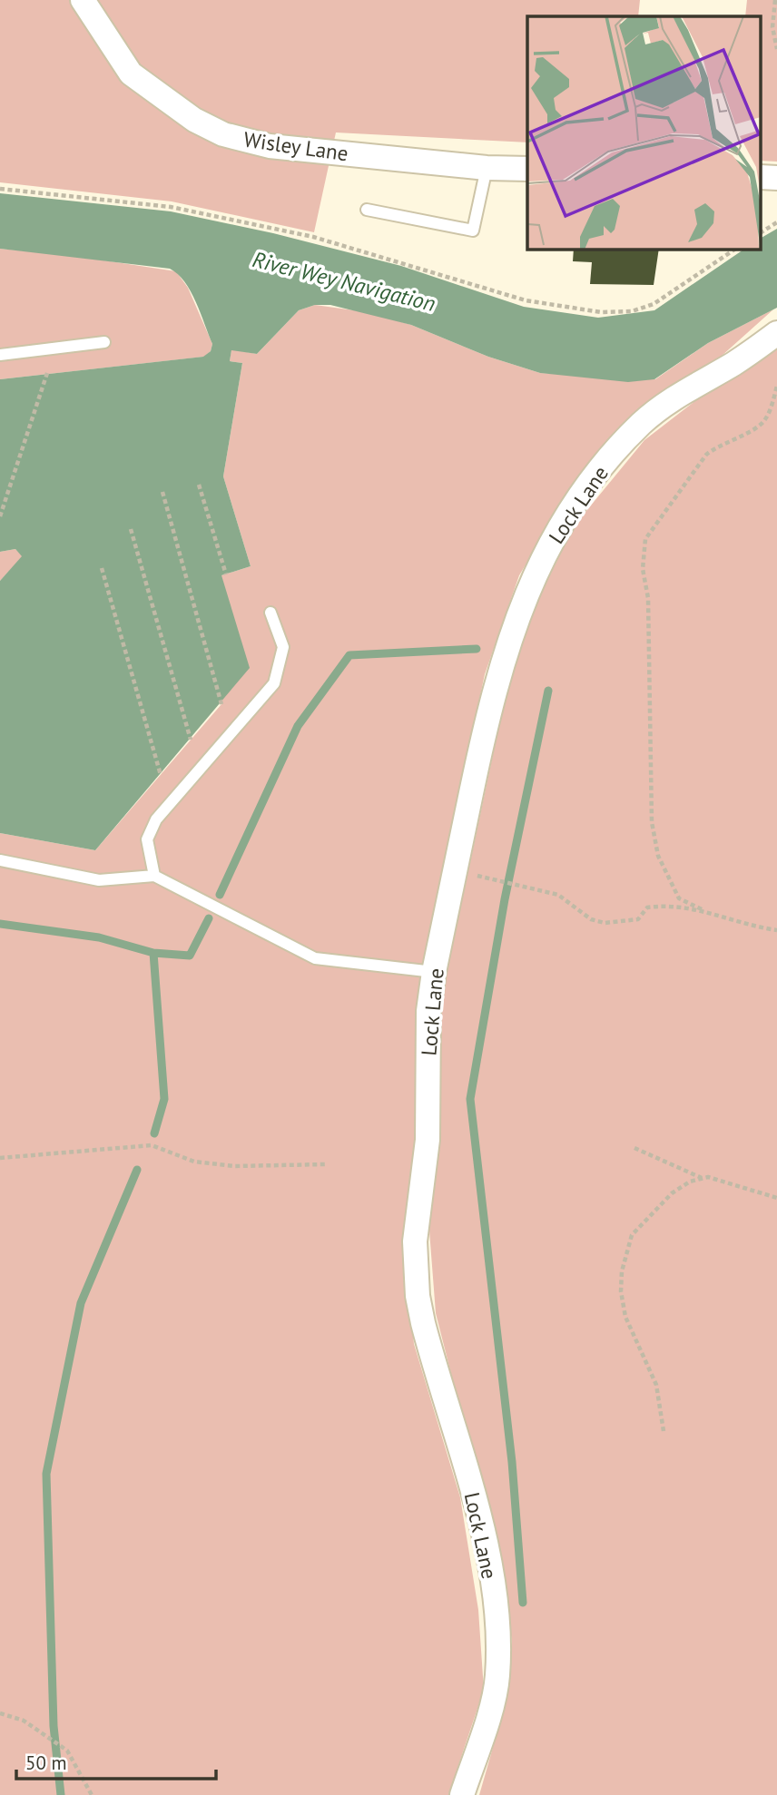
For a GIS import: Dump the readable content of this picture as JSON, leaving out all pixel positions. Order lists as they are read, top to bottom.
{
  "streets": {
    "street": ["Wisley Lane", "Lock Lane"]
  },
  "water": ["River Wey Navigation"],
  "scale_bar": "50 m"
}
